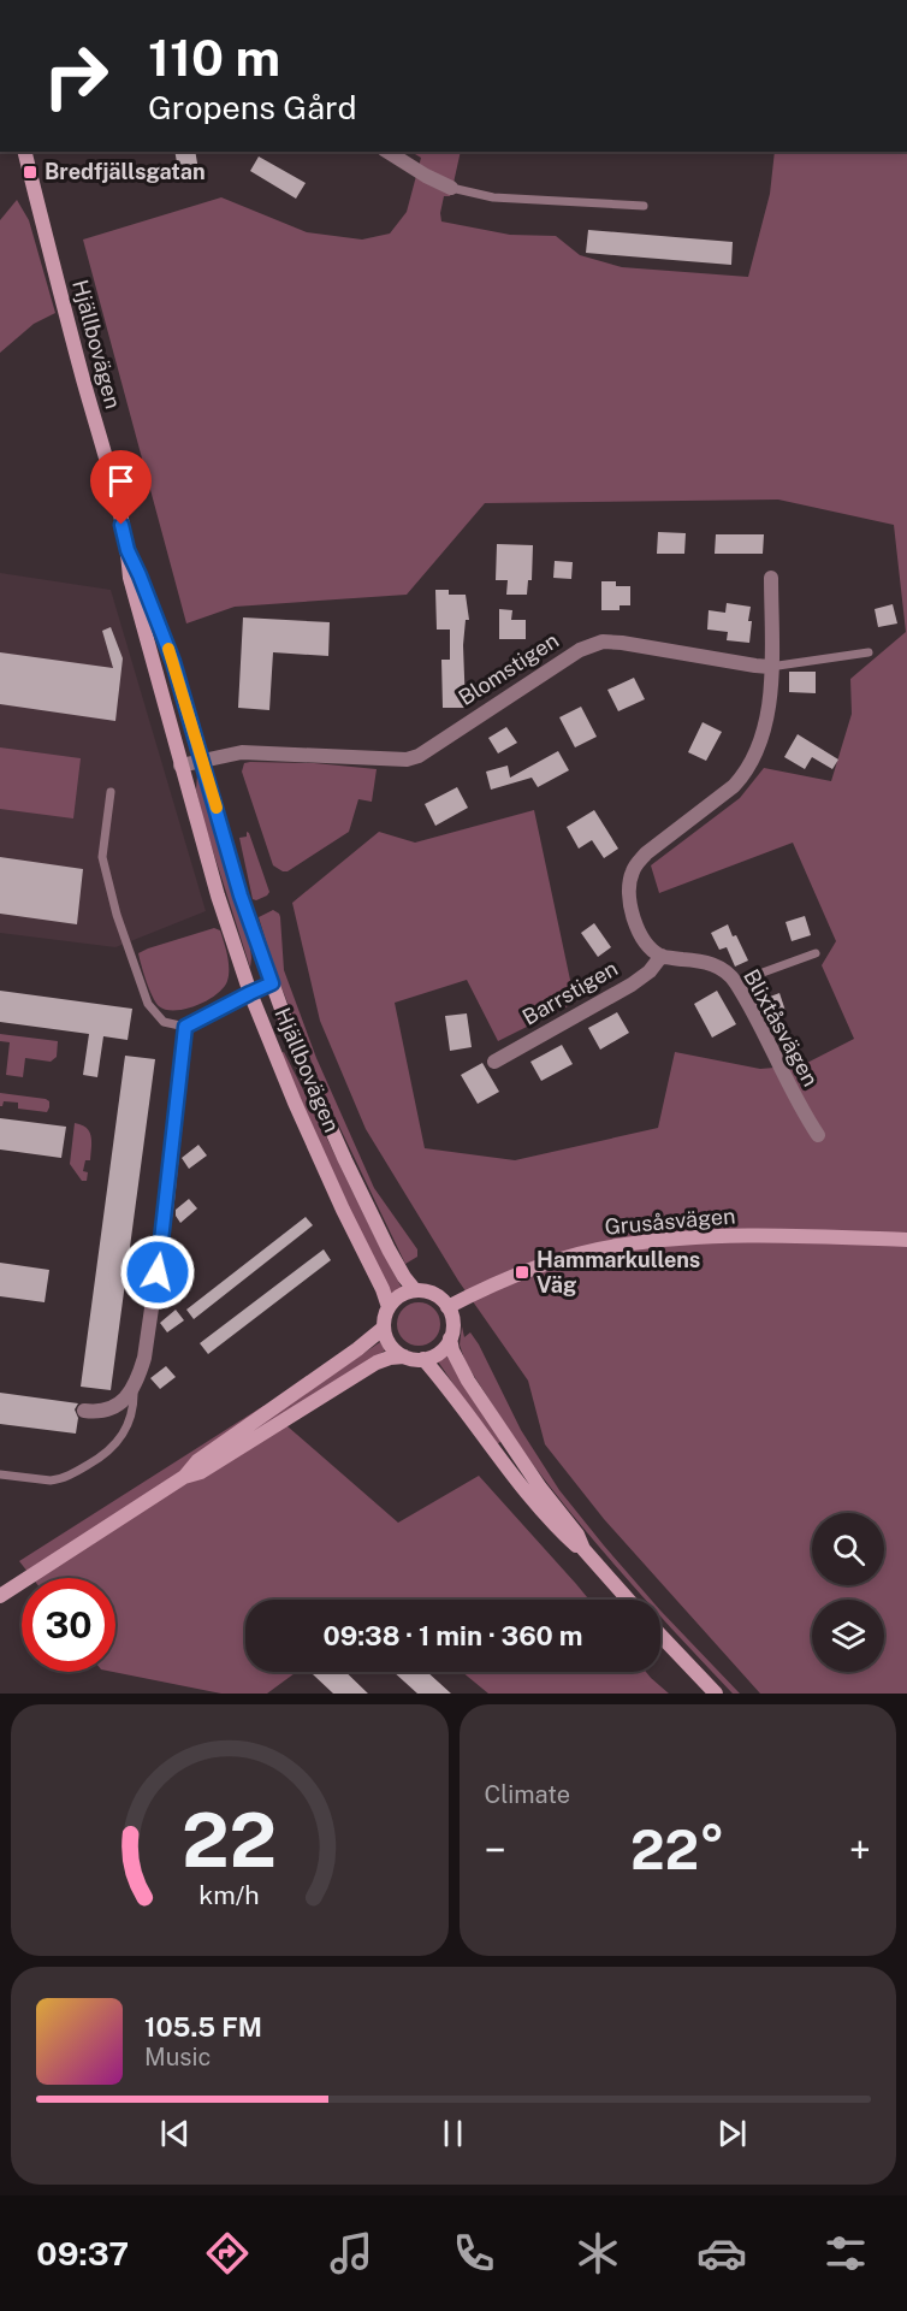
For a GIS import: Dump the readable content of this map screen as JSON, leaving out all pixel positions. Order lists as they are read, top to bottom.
{
  "streets": {
    "street": [
      "Hjällbovägen",
      "Blomstigen",
      "Barrstigen",
      "Blixtåsvägen",
      "Grusåsvägen"
    ]
  },
  "crossings": [
    ["Hjällbovägen", "Blomstigen"],
    ["Hjällbovägen", "Grusåsvägen"],
    ["Barrstigen", "Blixtåsvägen"]
  ],
  "places": {
    "transit": ["Bredfjällsgatan", "Hammarkullens Väg"]
  },
  "page": {
    "turn": ["110 m", "Gropens Gård"],
    "limit": "30",
    "trip": "09:38 · 1 min · 360 m",
    "tile": "Climate",
    "heat": ["−", "22°", "+"],
    "song": ["105.5 FM", "Music"],
    "tabs": "09:37",
    "gauge": ["22", "km/h"]
  }
}
